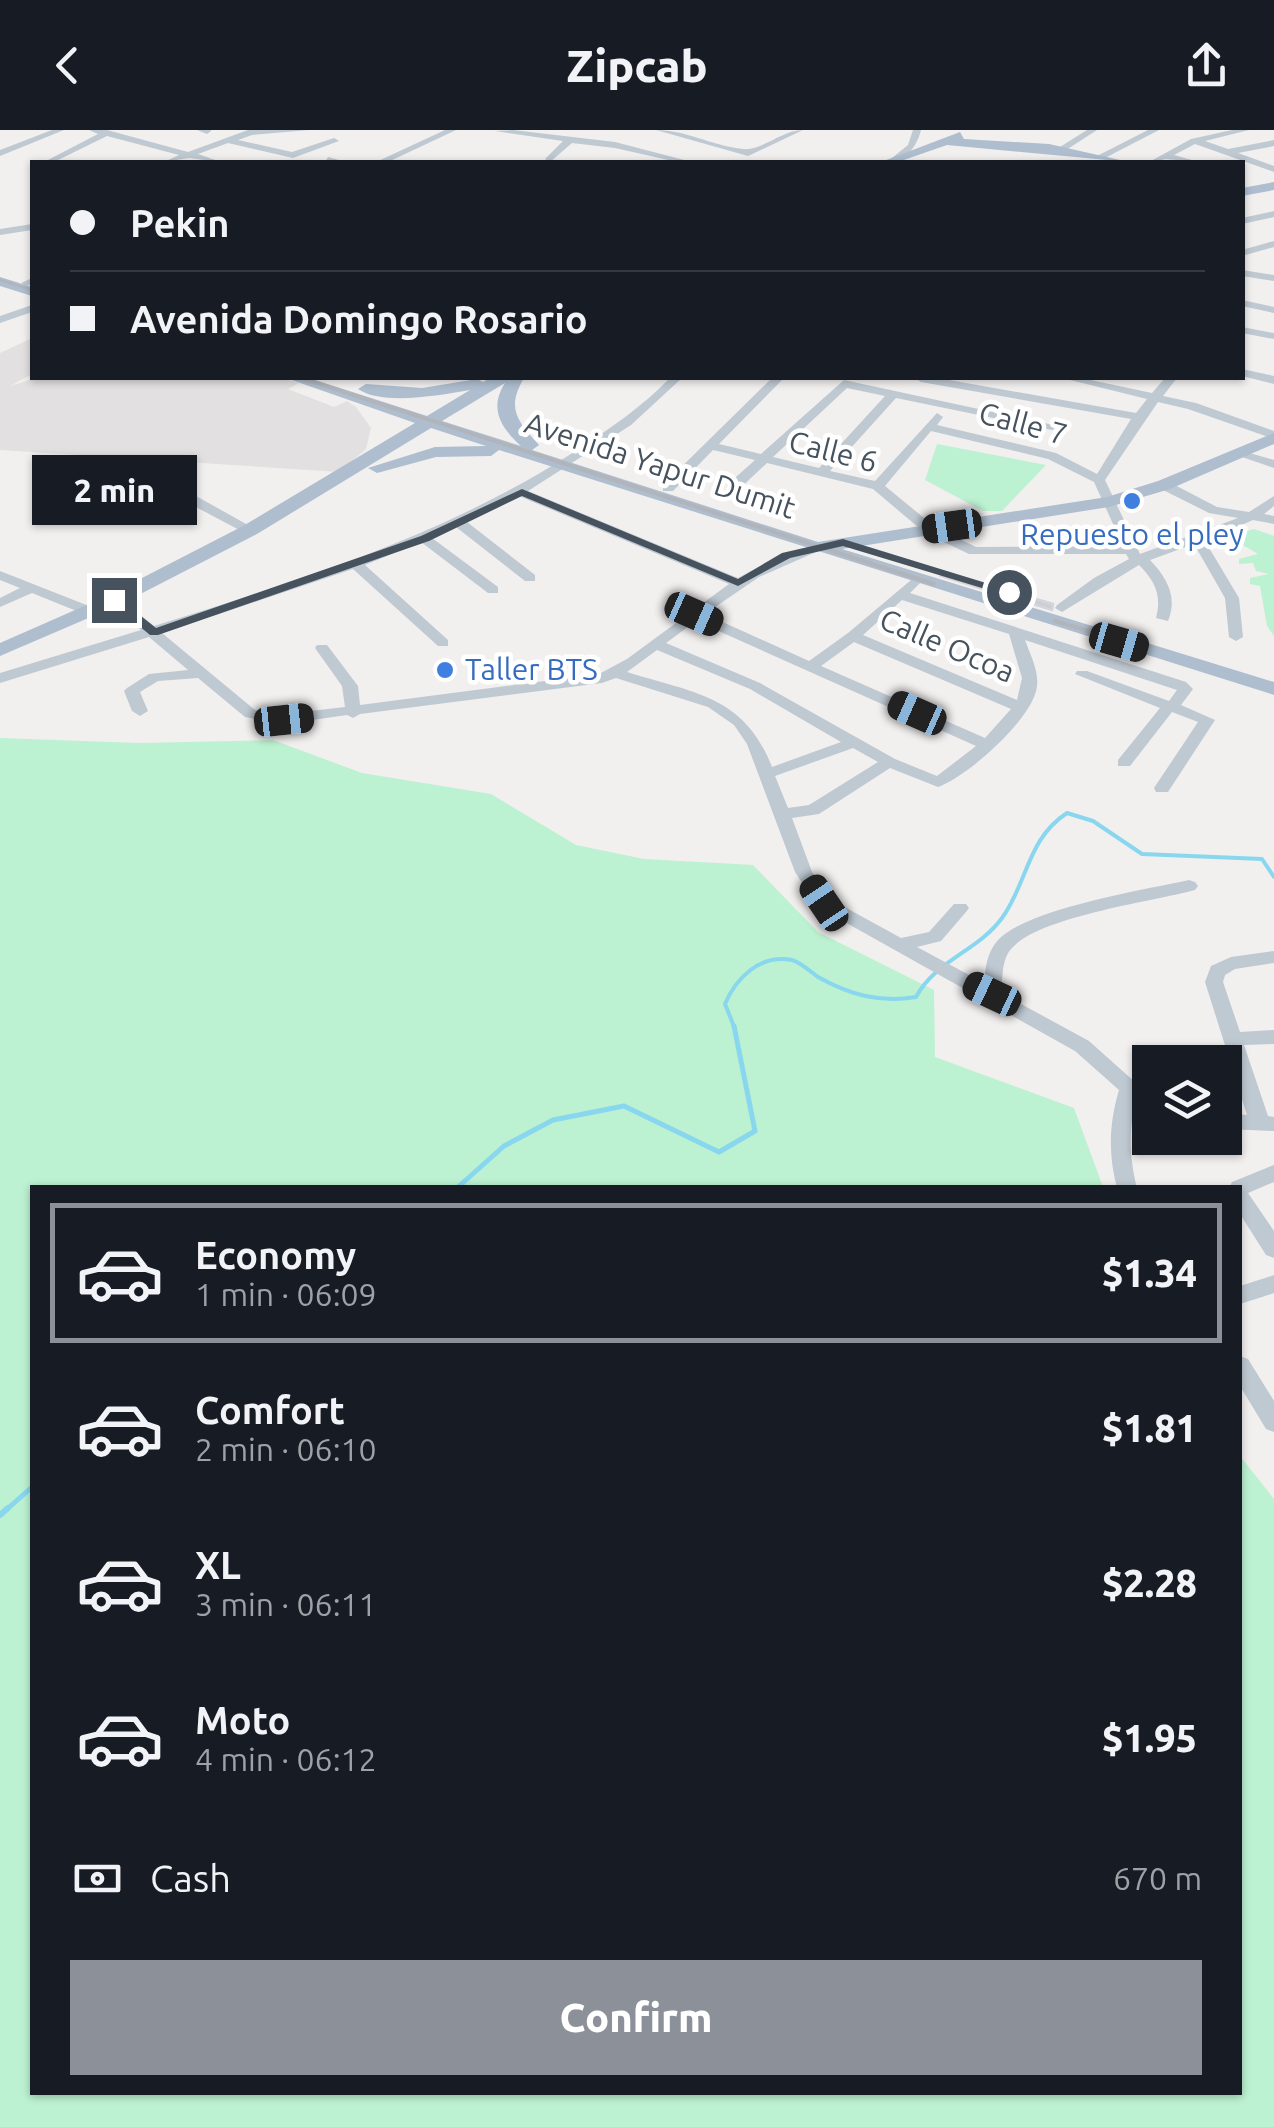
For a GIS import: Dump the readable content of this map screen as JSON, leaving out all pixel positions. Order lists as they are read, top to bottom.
{
  "streets": {
    "main road": ["Avenida Yapur Dumit"],
    "street": ["Calle 7", "Calle 6", "Calle Ocoa"]
  },
  "places": ["Repuesto el pley", "Taller BTS"],
  "page": {
    "header": "Zipcab",
    "banner": ["Pekin", "Avenida Domingo Rosario"],
    "bubble": "2 min",
    "list": [
      {
        "name": "Economy",
        "note": "1 min · 06:09",
        "value": "$1.34"
      },
      {
        "name": "Comfort",
        "note": "2 min · 06:10",
        "value": "$1.81"
      },
      {
        "name": "XL",
        "note": "3 min · 06:11",
        "value": "$2.28"
      },
      {
        "name": "Moto",
        "note": "4 min · 06:12",
        "value": "$1.95"
      }
    ],
    "pay": ["Cash", "670 m"],
    "buttons": "Confirm"
  }
}
